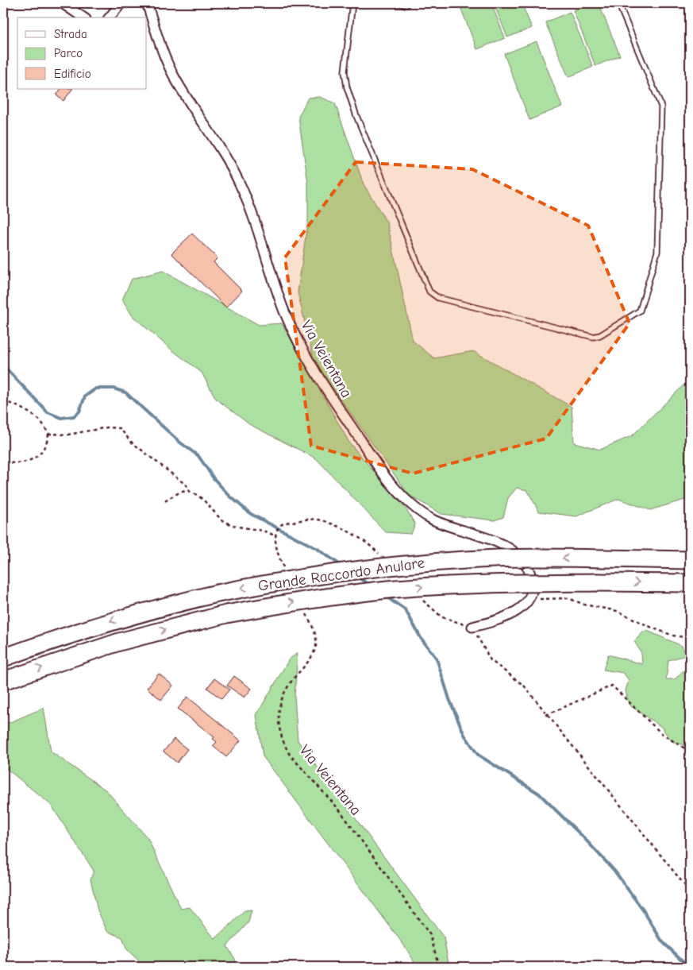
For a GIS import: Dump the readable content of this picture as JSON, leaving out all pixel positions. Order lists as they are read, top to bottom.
{
  "streets": {
    "highway": ["Grande Raccordo Anulare"],
    "street": ["Via Veientana"]
  },
  "legend": ["Strada", "Parco", "Edificio"]
}
